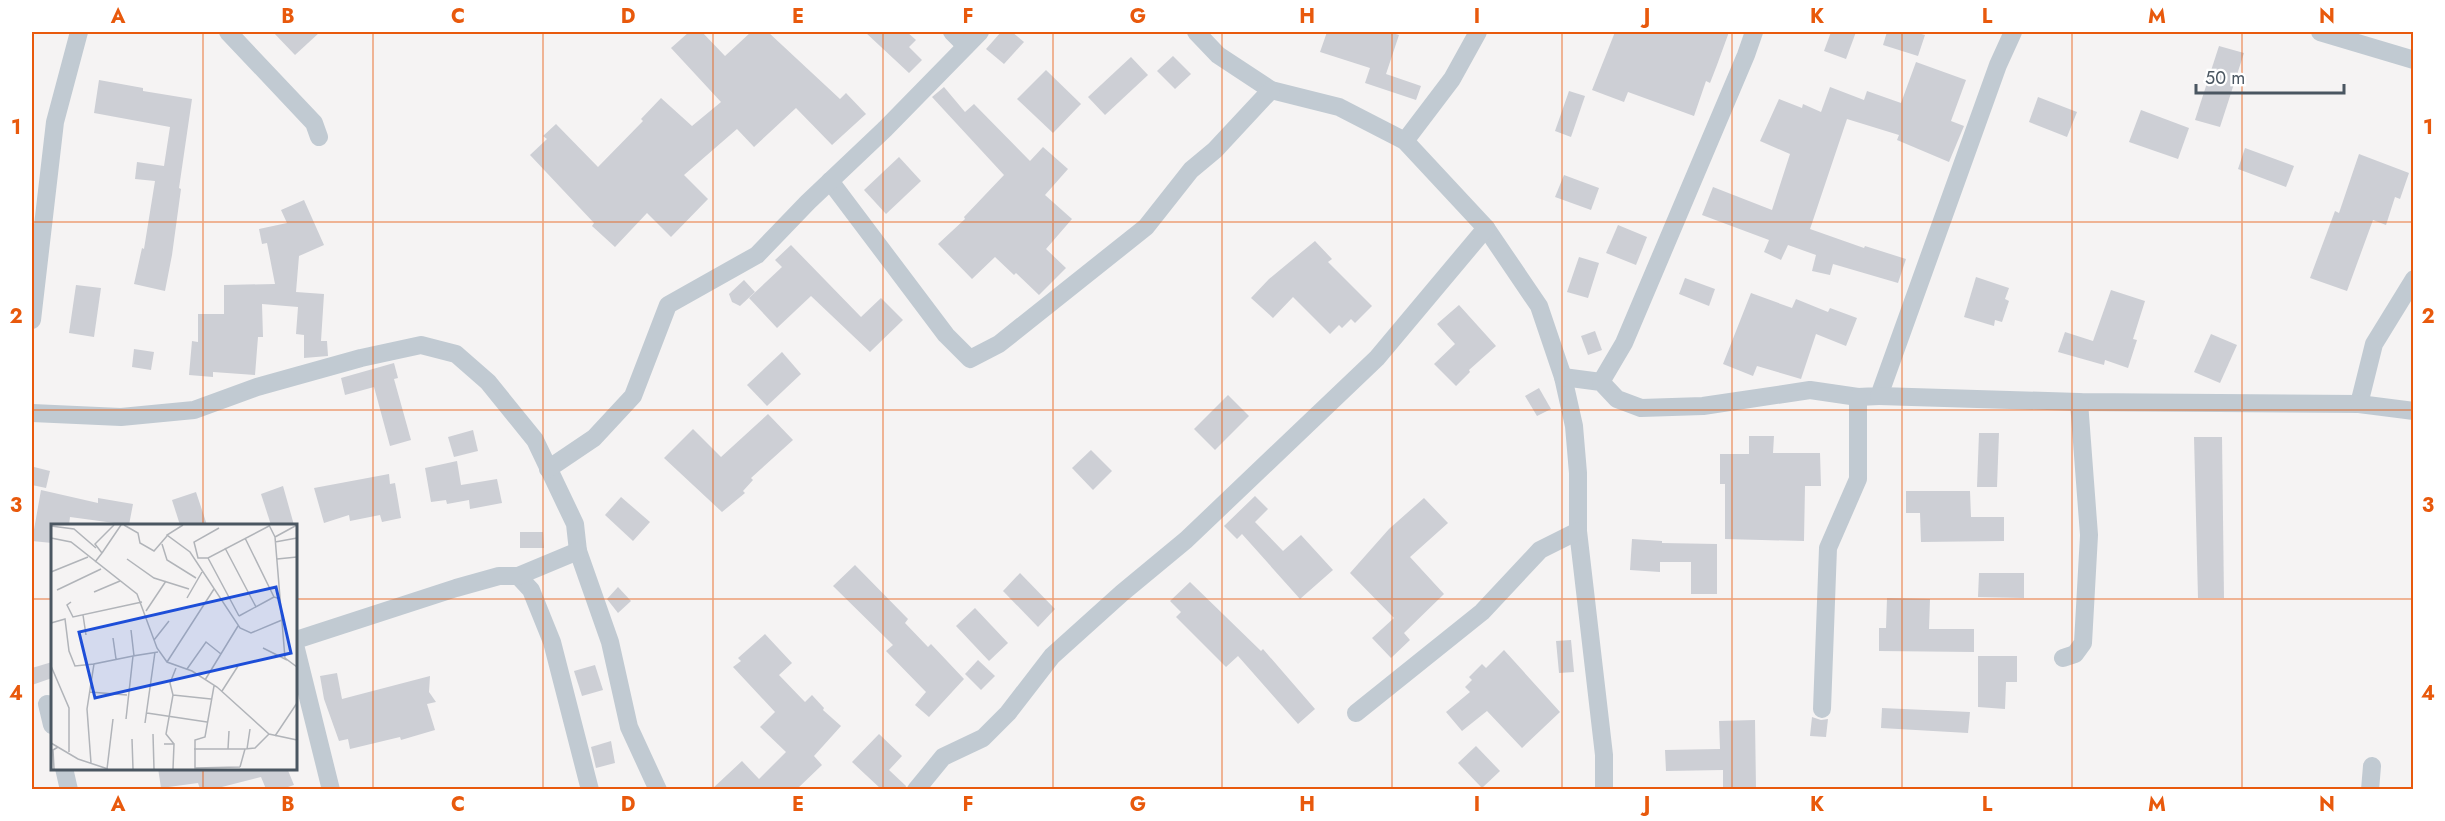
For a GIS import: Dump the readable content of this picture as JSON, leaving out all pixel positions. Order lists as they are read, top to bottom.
{
  "scale_bar": "50 m",
  "grid": {
    "columns": [
      "A",
      "B",
      "C",
      "D",
      "E",
      "F",
      "G",
      "H",
      "I",
      "J",
      "K",
      "L",
      "M",
      "N"
    ],
    "rows": [
      "1",
      "2",
      "3",
      "4"
    ]
  }
}
